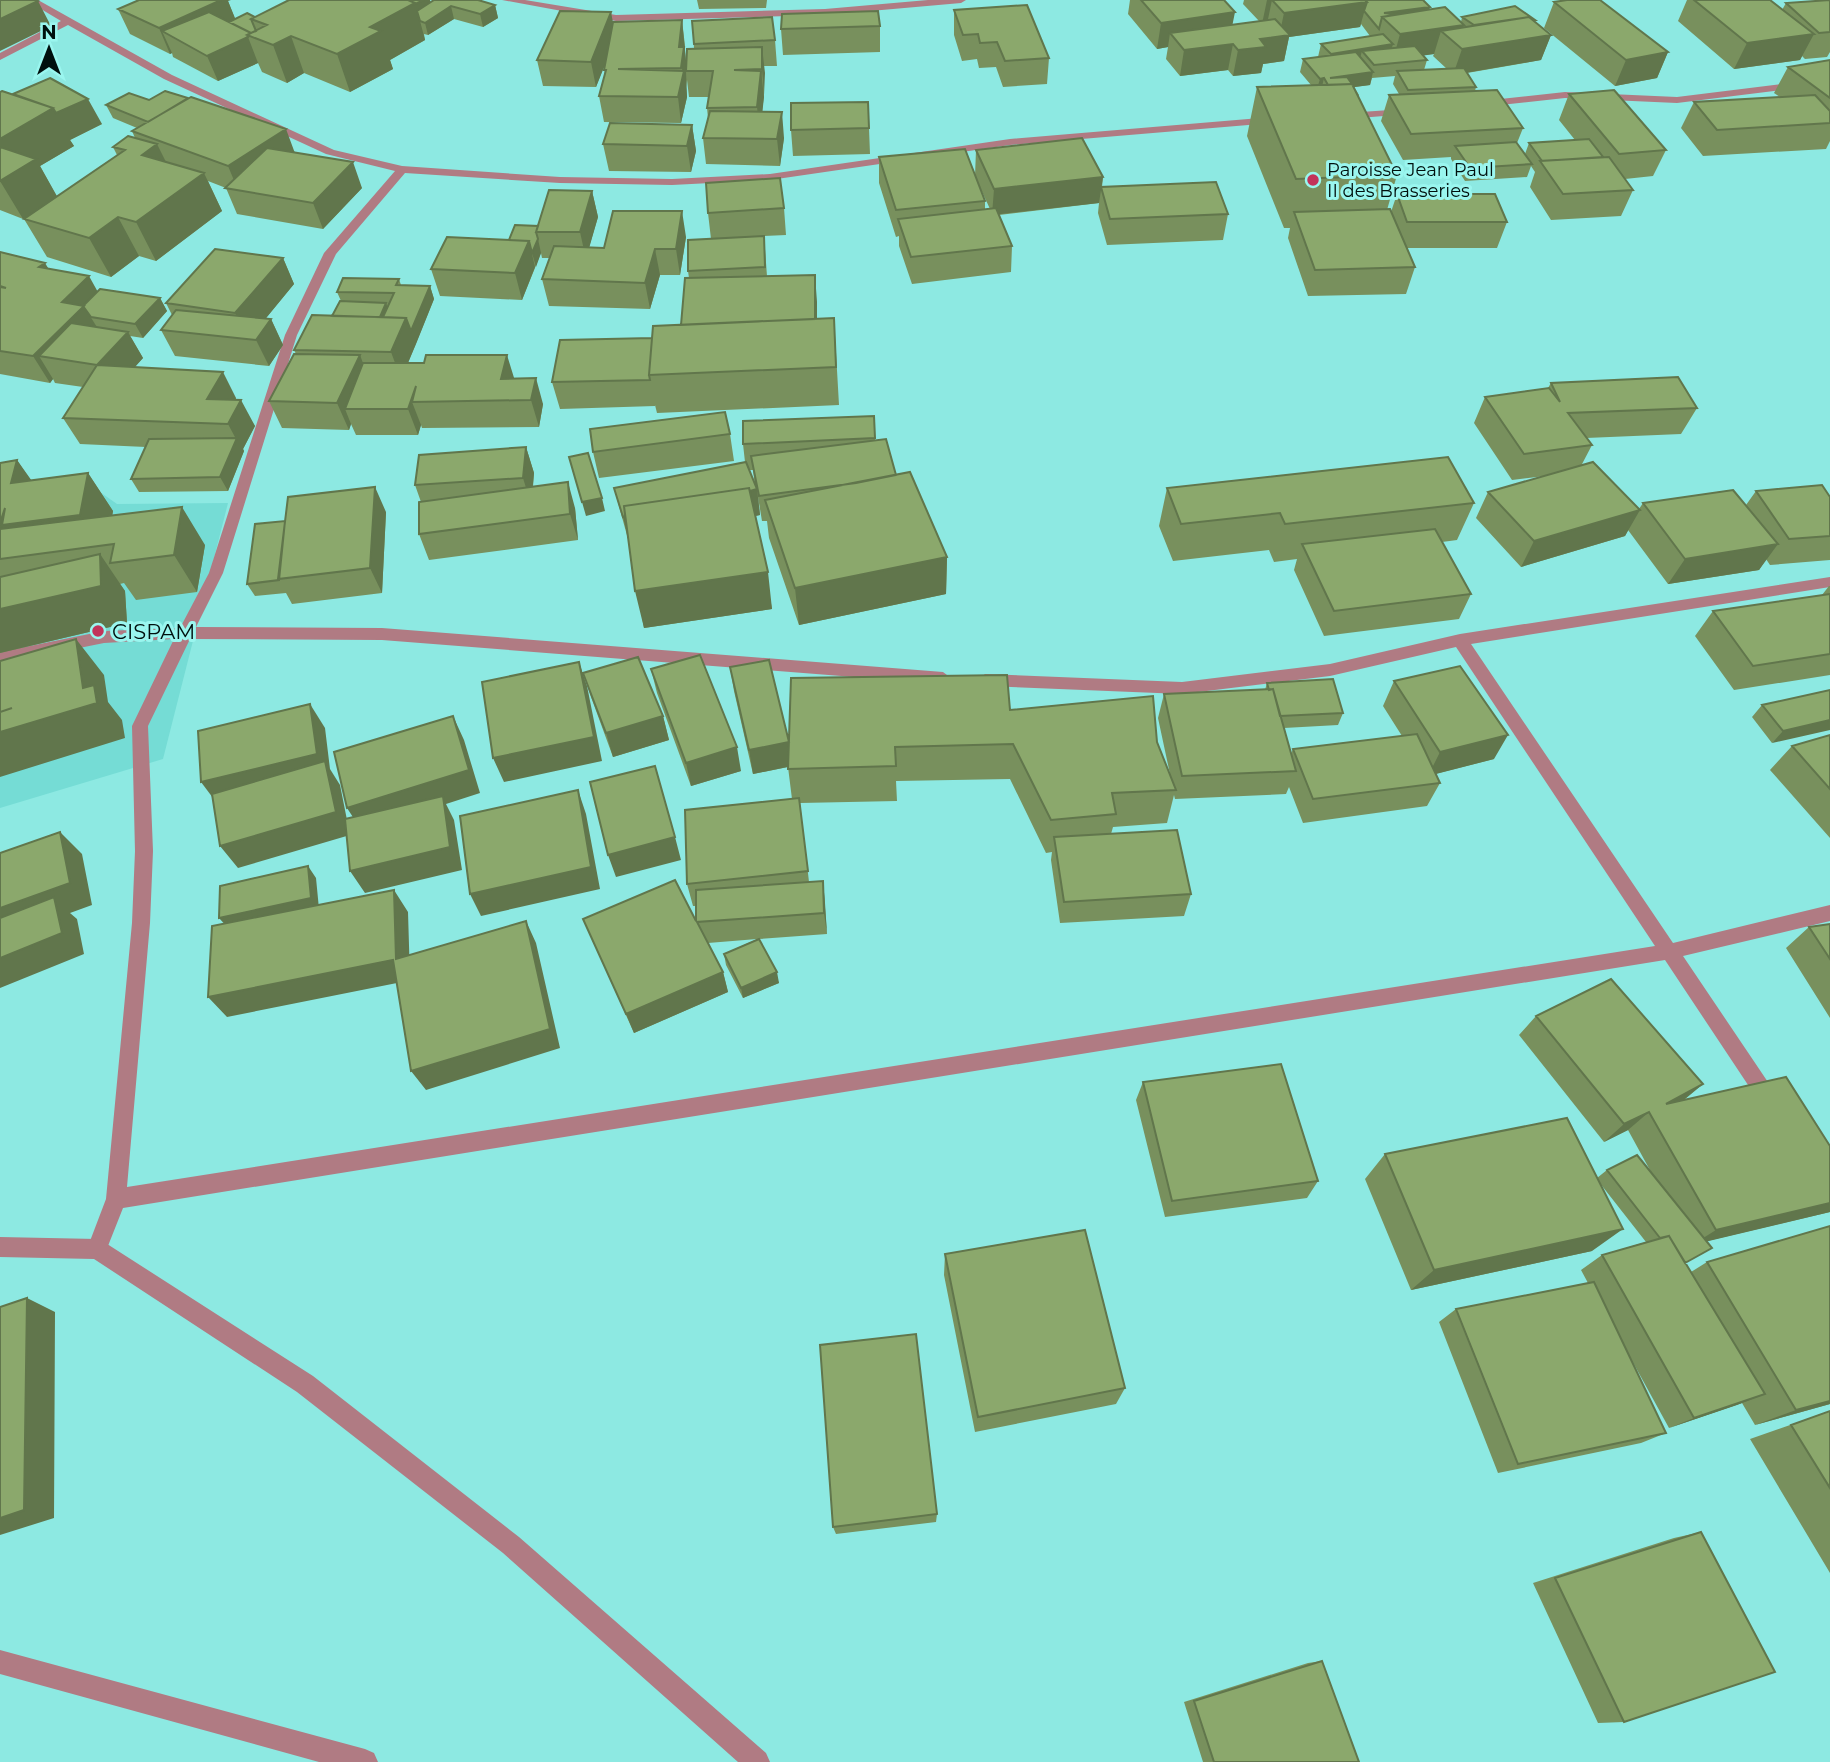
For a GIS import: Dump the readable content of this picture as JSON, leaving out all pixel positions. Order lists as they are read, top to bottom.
{
  "places": ["Paroisse Jean Paul II des Brasseries", "CISPAM"],
  "north": "top"
}
